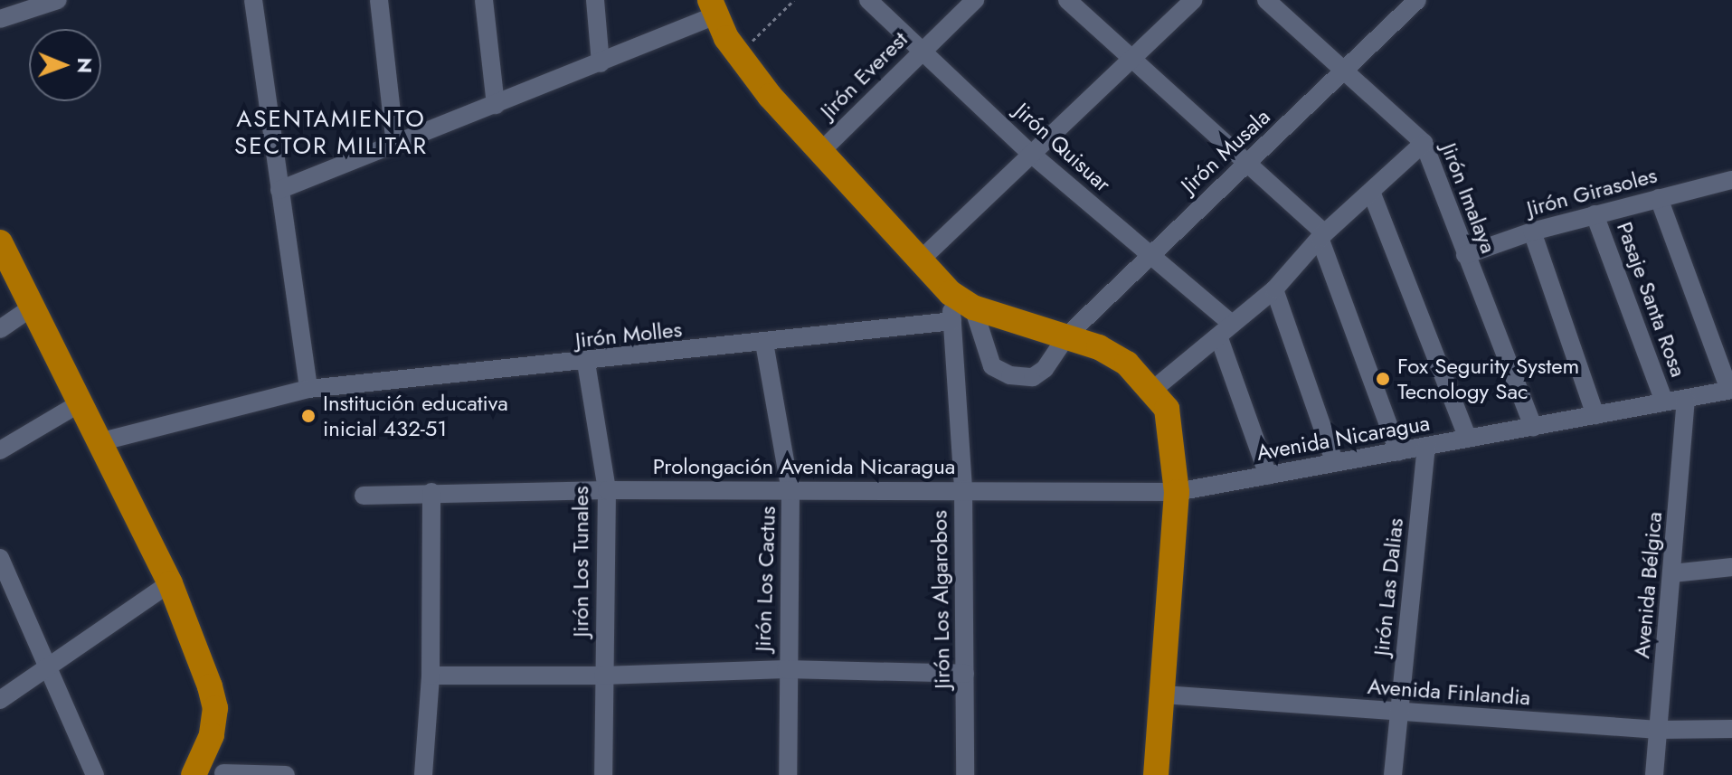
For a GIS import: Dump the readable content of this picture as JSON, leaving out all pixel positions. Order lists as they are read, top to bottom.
{
  "streets": {
    "street": [
      "Jirón Everest",
      "Jirón Quisuar",
      "Jirón Musala",
      "Jirón Girasoles",
      "Jirón Imalaya",
      "Pasaje Santa Rosa",
      "Jirón Molles",
      "Avenida Nicaragua",
      "Prolongación Avenida Nicaragua",
      "Jirón Los Tunales",
      "Jirón Los Cactus",
      "Avenida Bélgica",
      "Jirón Las Dalias",
      "Jirón Los Algarobos",
      "Avenida Finlandia"
    ]
  },
  "crossings": [
    ["Jirón Everest", "Jirón Quisuar"],
    ["Jirón Quisuar", "Jirón Musala"],
    ["Jirón Musala", "Jirón Imalaya"],
    ["Jirón Musala", "Jirón Molles"],
    ["Jirón Musala", "Jirón Los Algarobos"],
    ["Jirón Girasoles", "Jirón Imalaya"],
    ["Jirón Girasoles", "Pasaje Santa Rosa"],
    ["Jirón Imalaya", "Avenida Nicaragua"],
    ["Pasaje Santa Rosa", "Avenida Nicaragua"],
    ["Jirón Molles", "Jirón Los Tunales"],
    ["Jirón Molles", "Jirón Los Cactus"],
    ["Jirón Molles", "Jirón Los Algarobos"],
    ["Avenida Nicaragua", "Prolongación Avenida Nicaragua"],
    ["Avenida Nicaragua", "Avenida Bélgica"],
    ["Avenida Nicaragua", "Jirón Las Dalias"],
    ["Prolongación Avenida Nicaragua", "Jirón Los Tunales"],
    ["Prolongación Avenida Nicaragua", "Jirón Los Cactus"],
    ["Prolongación Avenida Nicaragua", "Jirón Los Algarobos"],
    ["Avenida Bélgica", "Avenida Finlandia"],
    ["Jirón Las Dalias", "Avenida Finlandia"]
  ],
  "districts": ["ASENTAMIENTO SECTOR MILITAR"],
  "places": ["Fox Segurity System Tecnology Sac", "Institución educativa inicial 432-51"],
  "north": "right"
}
